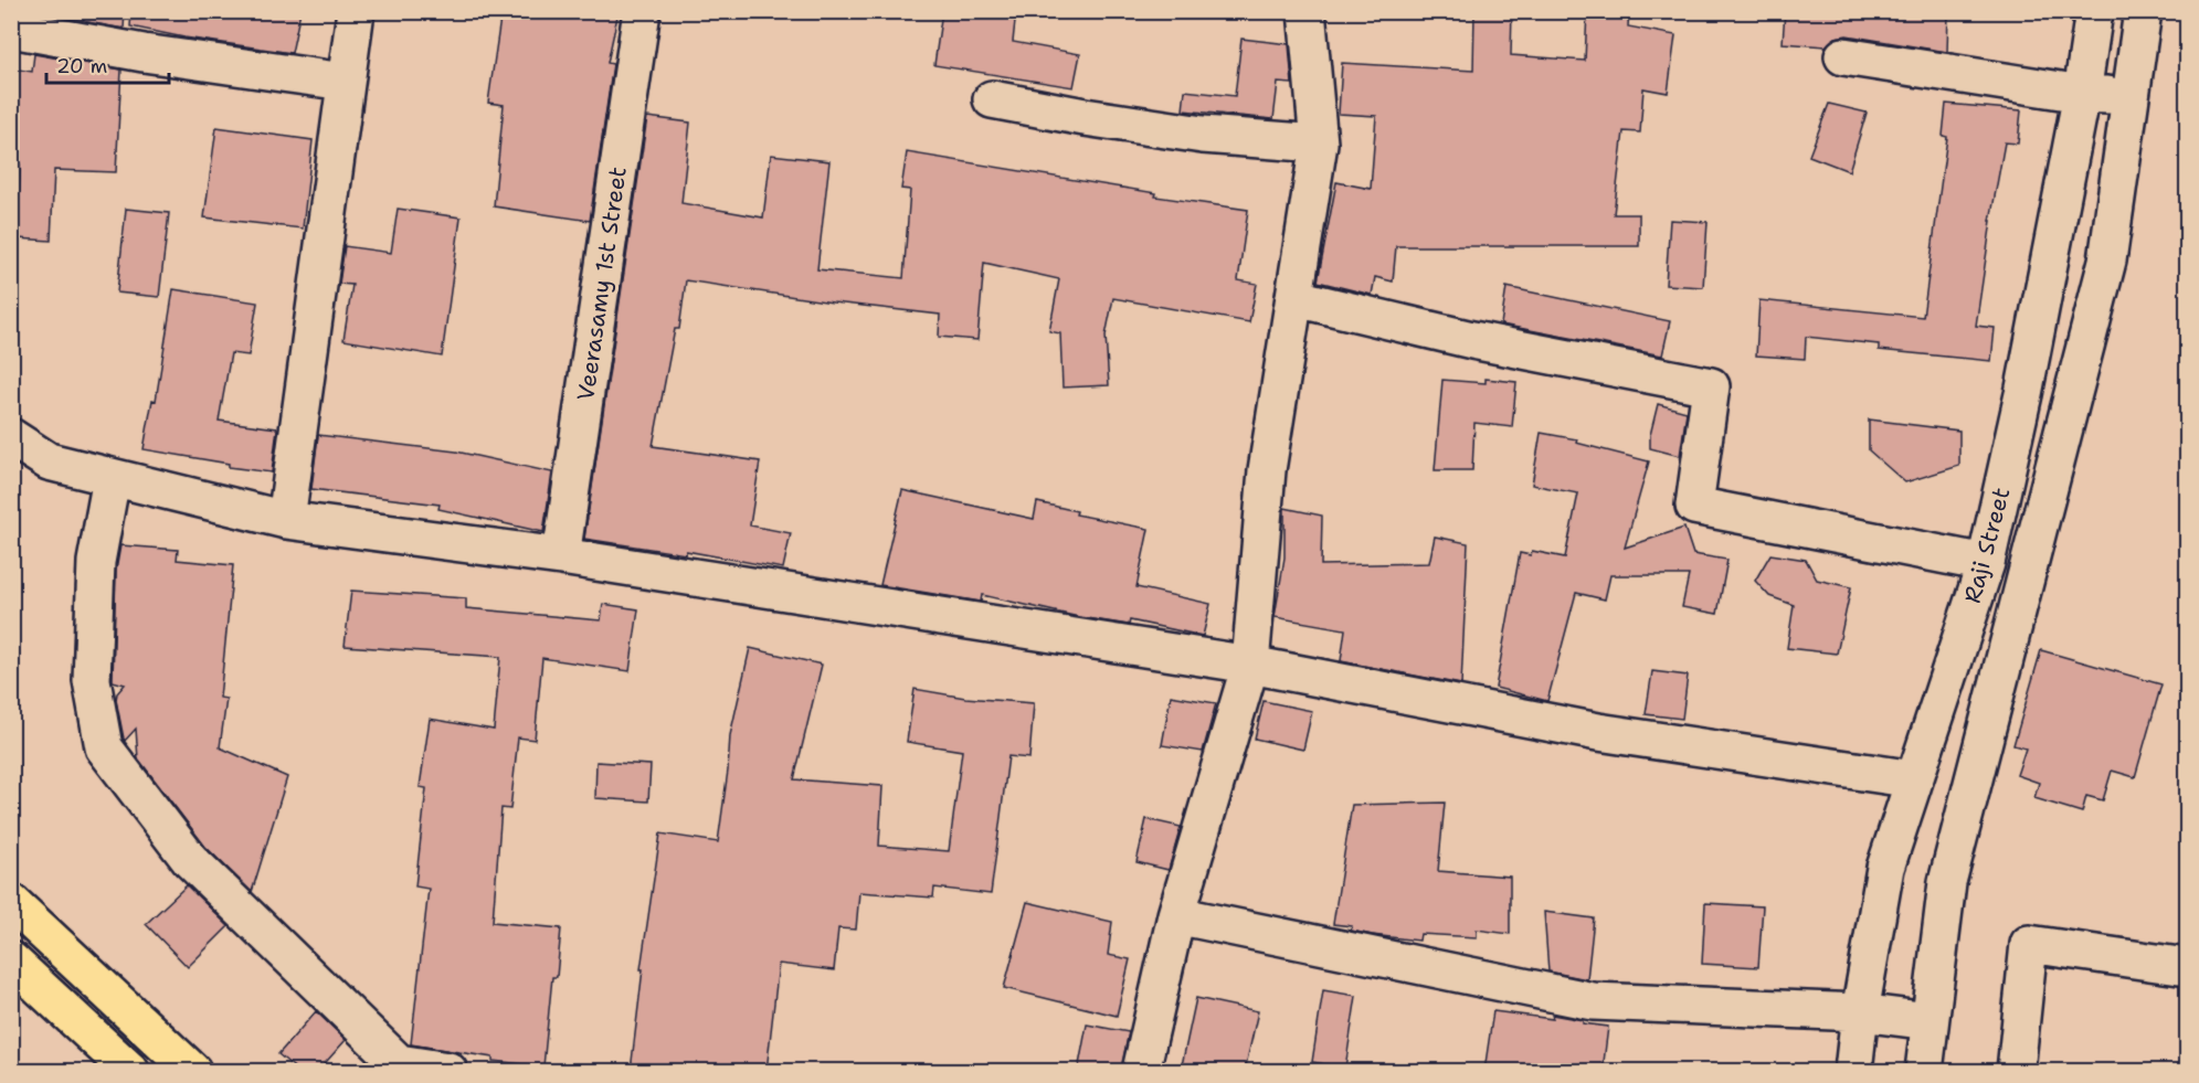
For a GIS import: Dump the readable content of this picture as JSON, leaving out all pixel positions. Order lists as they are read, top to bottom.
{
  "streets": {
    "street": ["Veerasamy 1st Street", "Raji Street"]
  },
  "scale_bar": "20 m"
}
